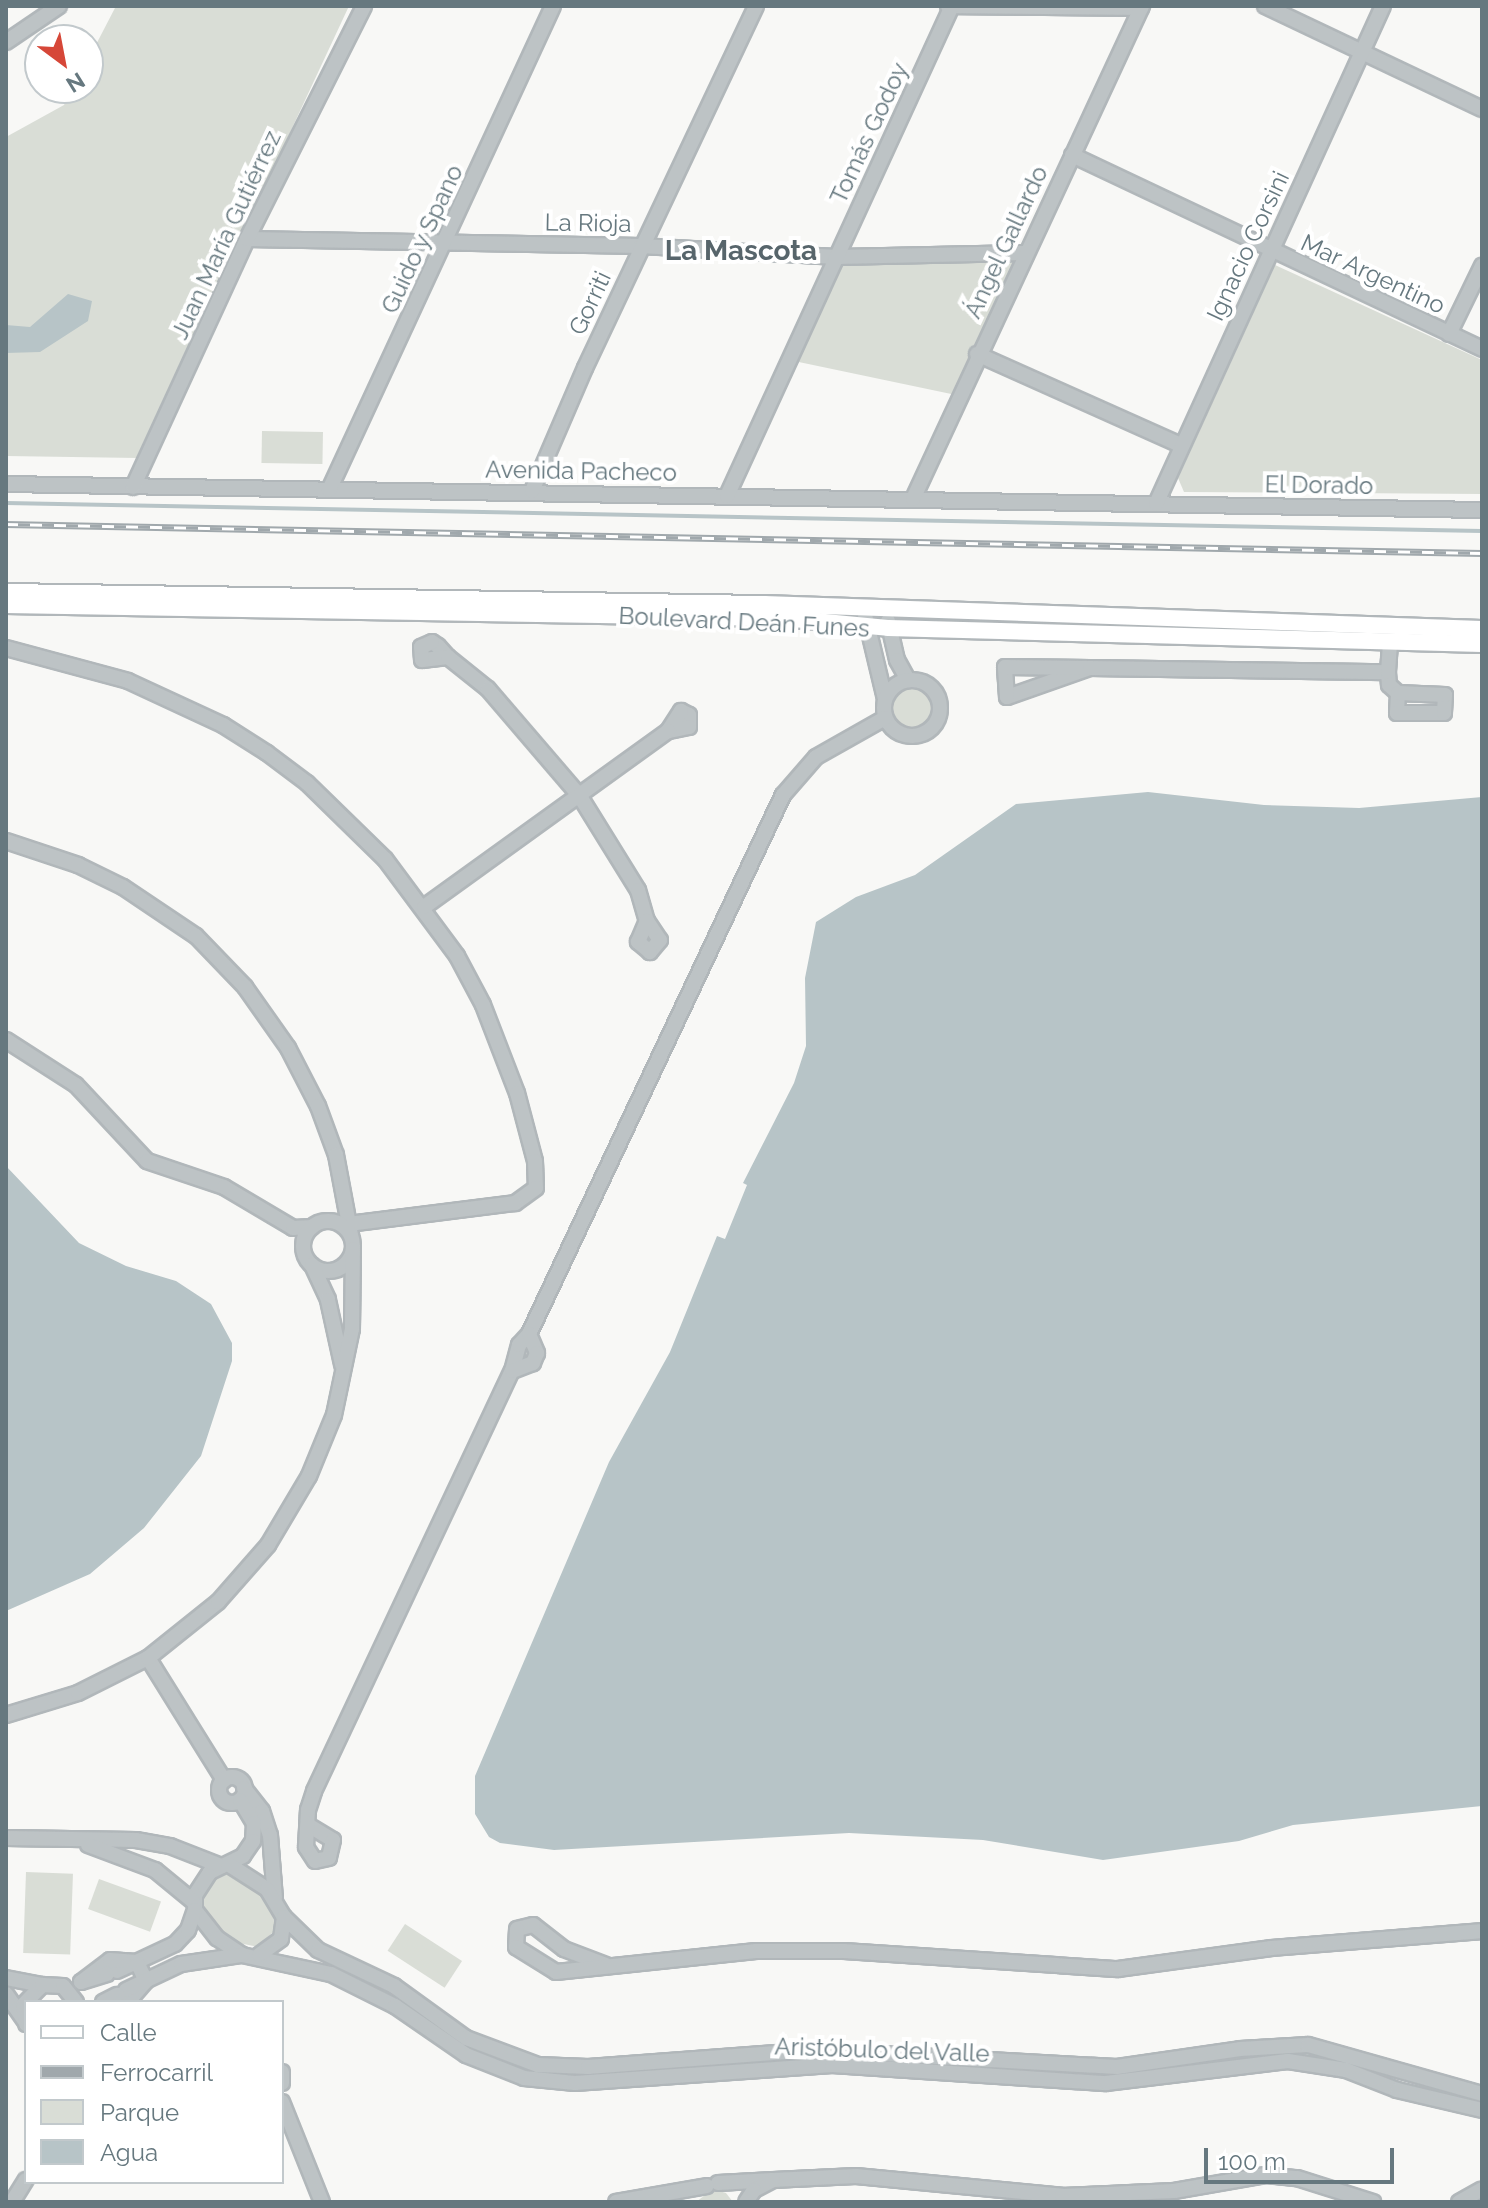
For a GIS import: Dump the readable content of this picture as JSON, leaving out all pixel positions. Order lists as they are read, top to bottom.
{
  "streets": {
    "main road": ["Boulevard Deán Funes"],
    "street": [
      "Tomás Godoy",
      "La Rioja",
      "Juan María Gutiérrez",
      "Guido y Spano",
      "Ángel Gallardo",
      "Ignacio Corsini",
      "Mar Argentino",
      "Gorriti",
      "Avenida Pacheco",
      "El Dorado",
      "Aristóbulo del Valle"
    ]
  },
  "crossings": [
    ["Tomás Godoy", "La Rioja"],
    ["Tomás Godoy", "Avenida Pacheco"],
    ["La Rioja", "Juan María Gutiérrez"],
    ["La Rioja", "Guido y Spano"],
    ["La Rioja", "Ángel Gallardo"],
    ["La Rioja", "Gorriti"],
    ["Juan María Gutiérrez", "Avenida Pacheco"],
    ["Guido y Spano", "Avenida Pacheco"],
    ["Ángel Gallardo", "Mar Argentino"],
    ["Ángel Gallardo", "Avenida Pacheco"],
    ["Ignacio Corsini", "Mar Argentino"],
    ["Ignacio Corsini", "Avenida Pacheco"],
    ["Ignacio Corsini", "El Dorado"],
    ["Gorriti", "Avenida Pacheco"],
    ["Avenida Pacheco", "El Dorado"]
  ],
  "districts": ["La Mascota"],
  "legend": [
    "Calle",
    "Ferrocarril",
    "Parque",
    "Agua"
  ],
  "scale_bar": "100 m",
  "north": "bottom right"
}
